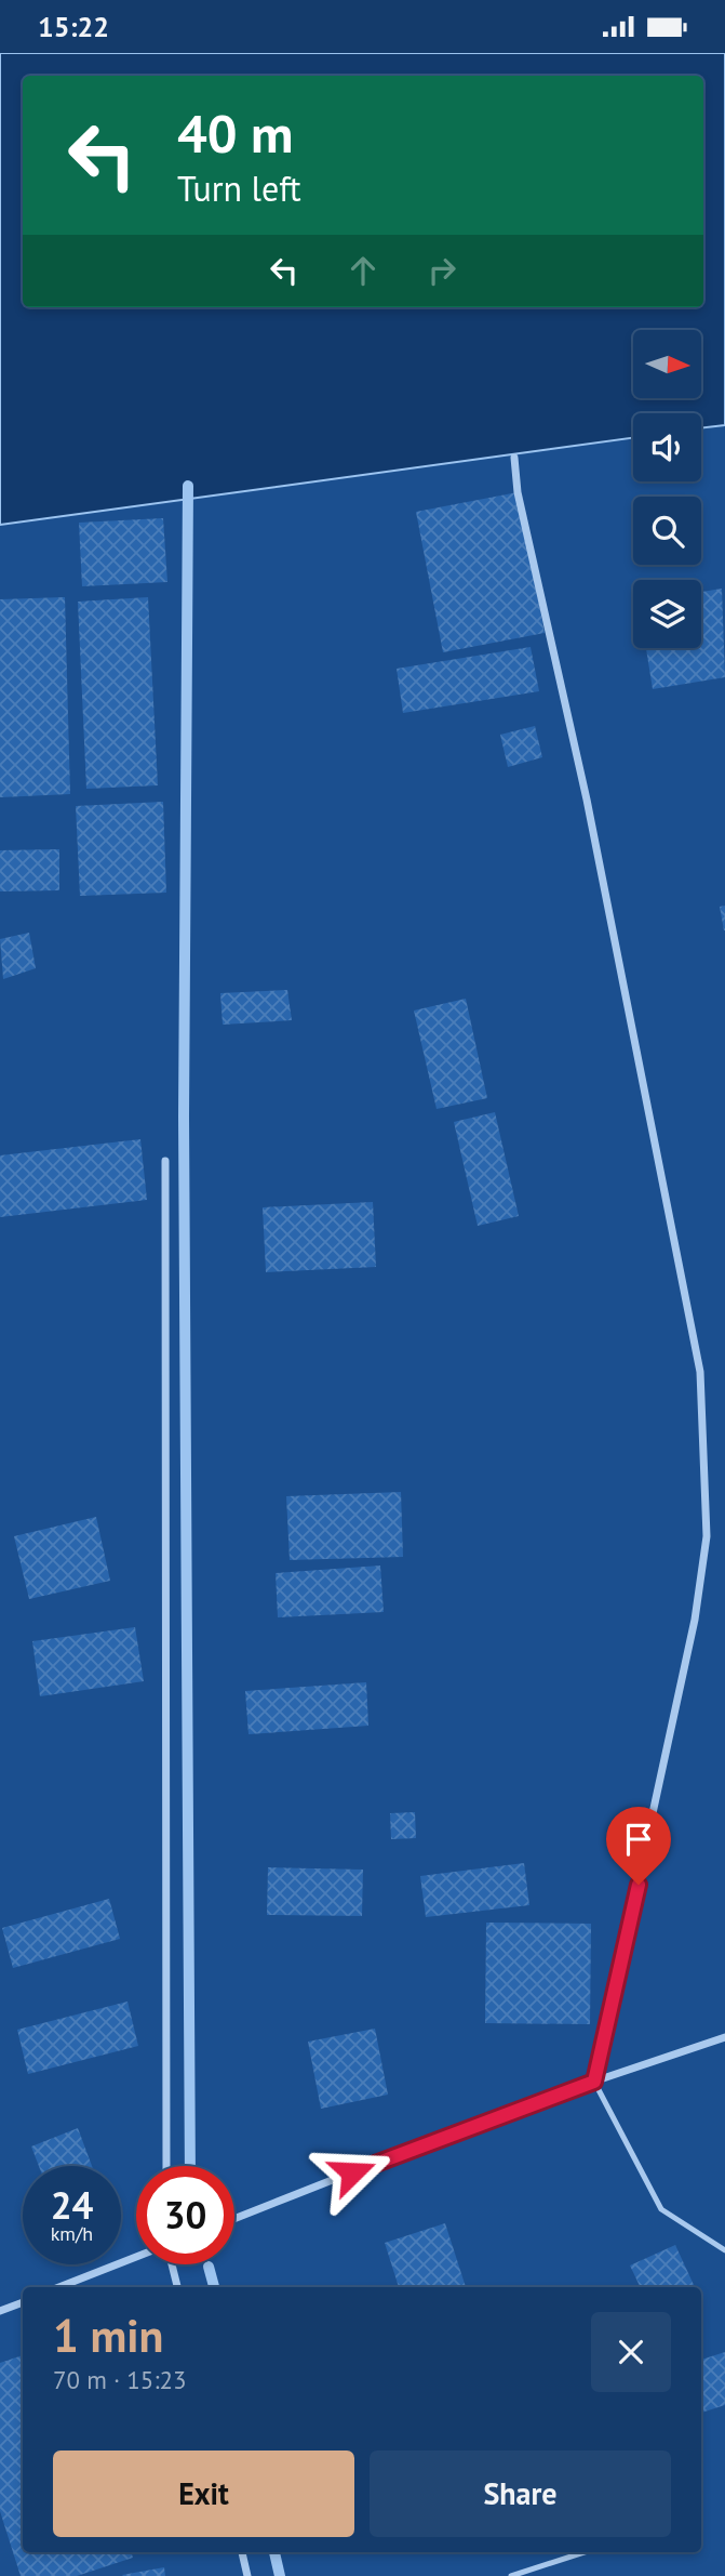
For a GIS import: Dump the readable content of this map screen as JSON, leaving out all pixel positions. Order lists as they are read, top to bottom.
{
  "north": "right",
  "page": {
    "status": "15:22",
    "turn": ["40 m", "Turn left"],
    "speed": "24 km/h",
    "limit": "30",
    "heading": ["1 min", "70 m · 15:23"],
    "buttons": ["Exit", "Share"]
  }
}
